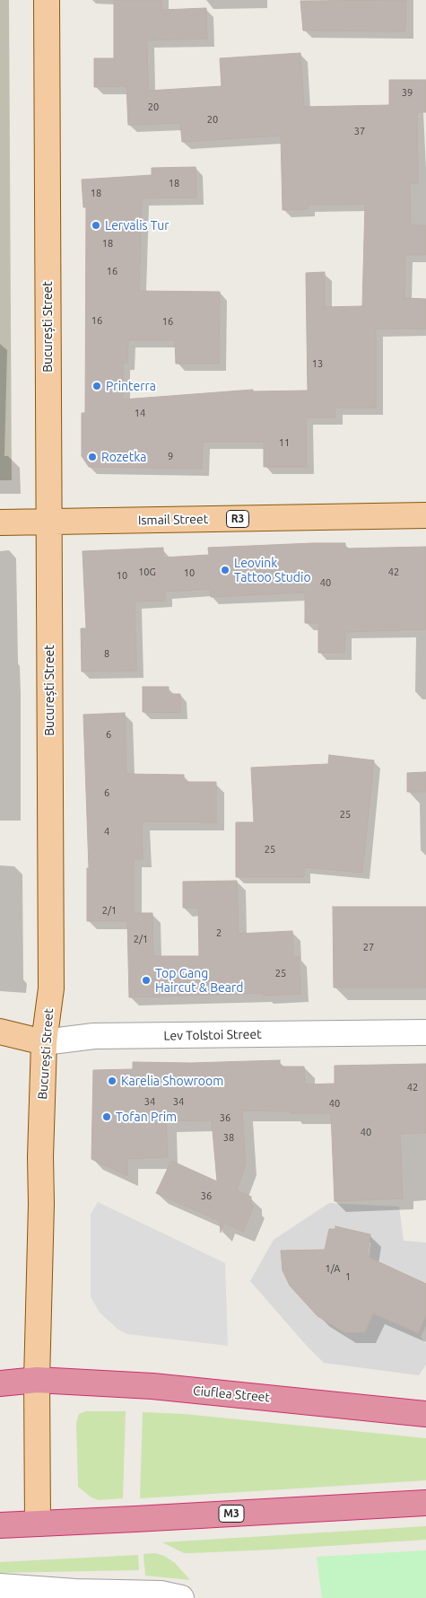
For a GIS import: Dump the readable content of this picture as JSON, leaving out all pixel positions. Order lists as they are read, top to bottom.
{
  "streets": {
    "highway": ["Ciuflea Street", "M3"],
    "main road": [
      "București Street",
      "R3",
      "Ismail Street",
      "Lev Tolstoi Street"
    ]
  },
  "crossings": [
    ["București Street", "Ismail Street"],
    ["București Street", "Lev Tolstoi Street"],
    ["București Street", "Ciuflea Street"],
    ["București Street", "M3"]
  ],
  "places": [
    "Lervalis Tur",
    "Printerra",
    "Rozetka",
    "Leovink Tattoo Studio",
    "Top Gang Haircut & Beard",
    "Karelia Showroom",
    "Tofan Prim"
  ],
  "house_numbers": [
    "39",
    "20",
    "20",
    "37",
    "18",
    "18",
    "18",
    "16",
    "16",
    "16",
    "13",
    "14",
    "11",
    "9",
    "10G",
    "42",
    "10",
    "10",
    "40",
    "8",
    "6",
    "6",
    "25",
    "4",
    "25",
    "2/1",
    "2",
    "2/1",
    "27",
    "25",
    "42",
    "34",
    "34",
    "40",
    "36",
    "40",
    "38",
    "36",
    "1/A",
    "1"
  ]
}
